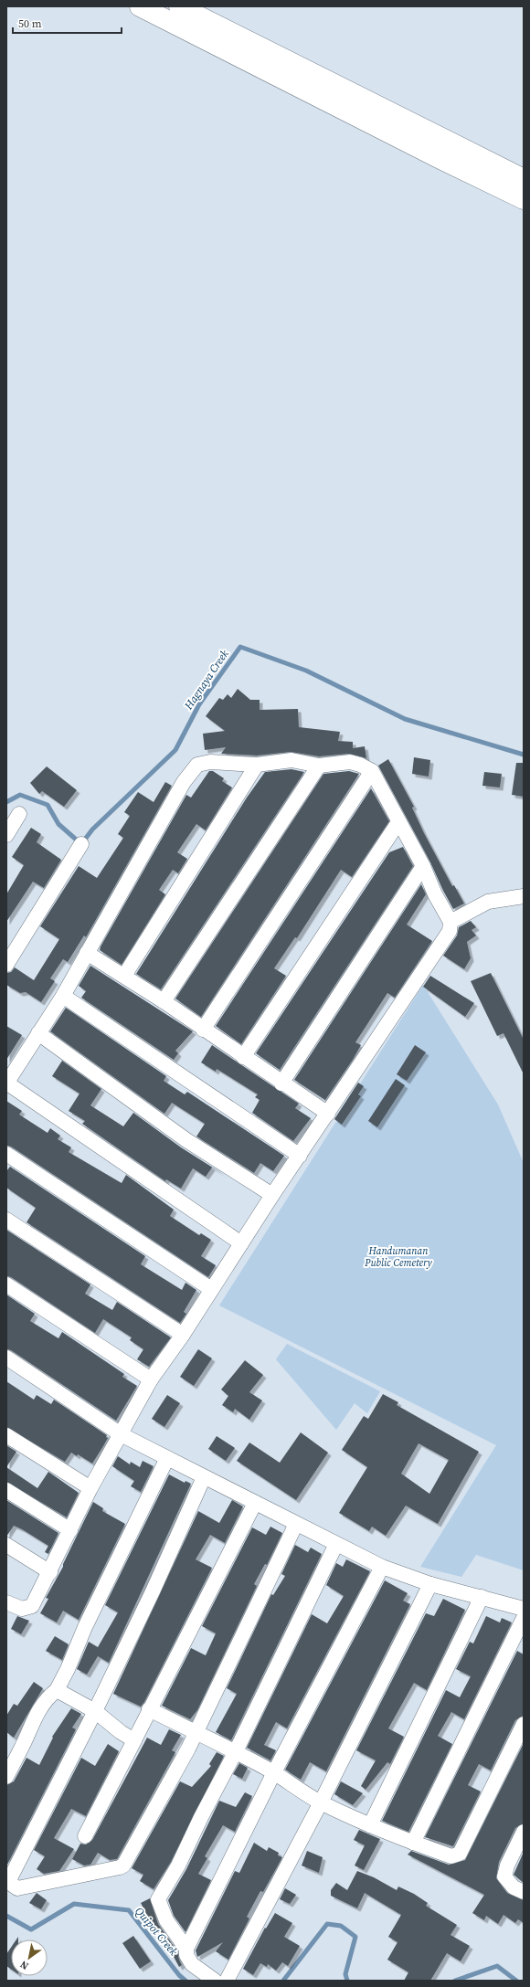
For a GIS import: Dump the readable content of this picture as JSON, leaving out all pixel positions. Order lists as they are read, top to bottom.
{
  "water": ["Hagnaya Creek", "Quipot Creek"],
  "parks": ["Handumanan Public Cemetery"],
  "scale_bar": "50 m",
  "north": "bottom left"
}
